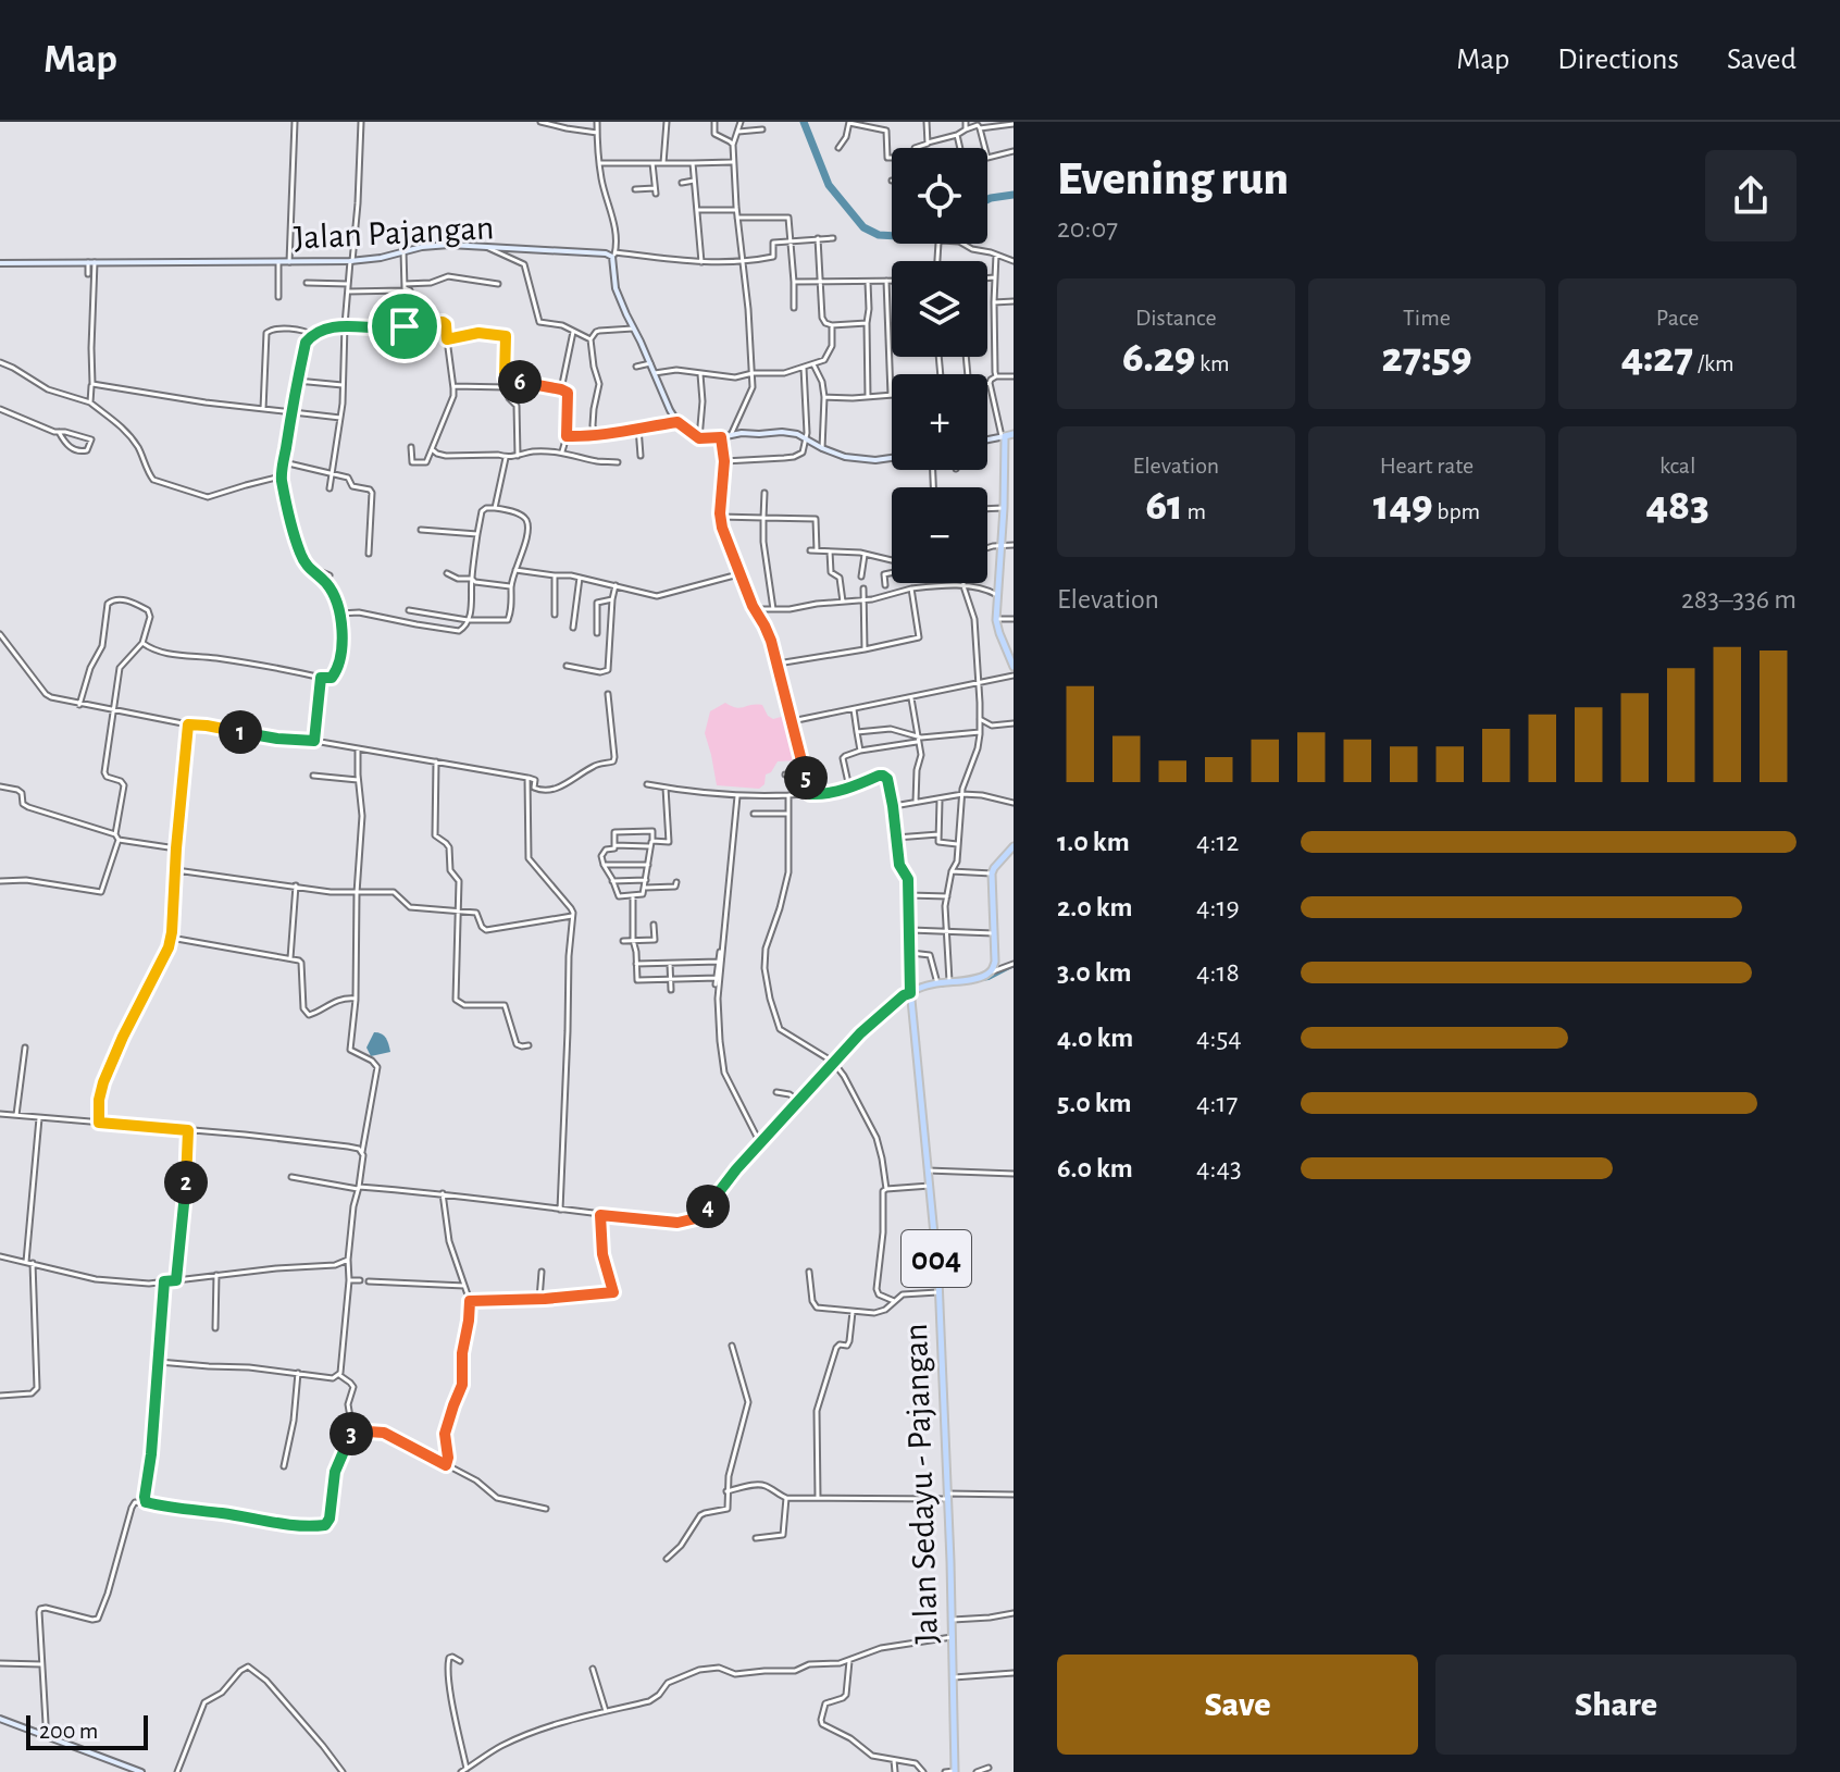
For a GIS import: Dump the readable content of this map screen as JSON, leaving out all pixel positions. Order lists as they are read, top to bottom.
{
  "streets": {
    "main road": ["Jalan Pajangan", "004", "Jalan Sedayu - Pajangan"]
  },
  "scale_bar": "200 m",
  "page": {
    "header": "Map",
    "nav": ["Map", "Directions", "Saved"],
    "heading": ["Evening run", "20:07"],
    "map_buttons": ["+", "−"],
    "stats": [
      ["Distance", "6.29 km"],
      ["Time", "27:59"],
      ["Pace", "4:27 /km"],
      ["Elevation", "61 m"],
      ["Heart rate", "149 bpm"],
      ["kcal", "483"]
    ],
    "pins": [
      "6",
      "1",
      "5",
      "2",
      "4",
      "3"
    ],
    "chart": ["Elevation", "283–336 m"],
    "list": [
      {
        "name": "1.0 km",
        "note": "4:12"
      },
      {
        "name": "2.0 km",
        "note": "4:19"
      },
      {
        "name": "3.0 km",
        "note": "4:18"
      },
      {
        "name": "4.0 km",
        "note": "4:54"
      },
      {
        "name": "5.0 km",
        "note": "4:17"
      },
      {
        "name": "6.0 km",
        "note": "4:43"
      }
    ],
    "buttons": ["Save", "Share"],
    "scale": "200 m"
  }
}
